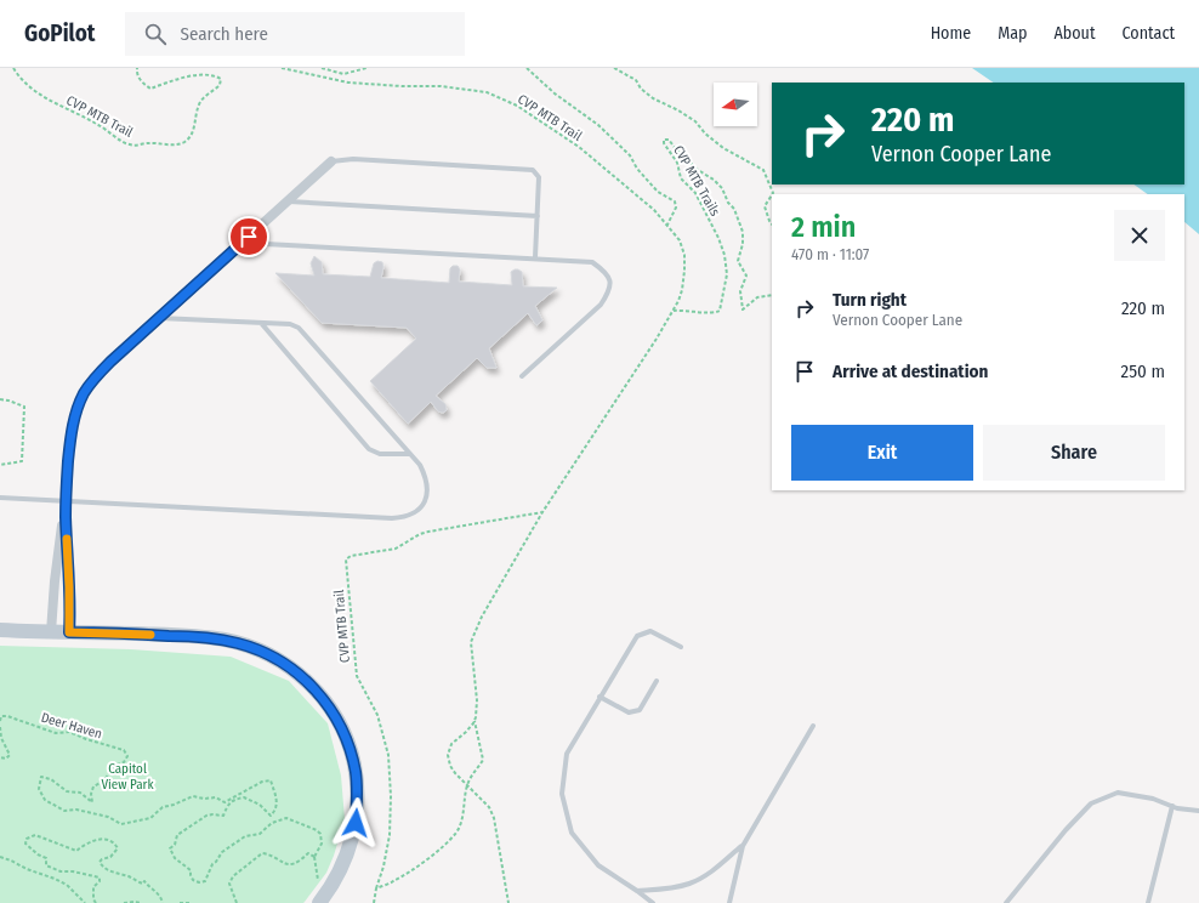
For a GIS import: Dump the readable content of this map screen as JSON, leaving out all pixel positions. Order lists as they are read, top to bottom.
{
  "streets": {
    "path": ["CVP MTB Trail", "CVP MTB Trails", "Deer Haven"]
  },
  "crossings": [
    ["CVP MTB Trail", "CVP MTB Trails"]
  ],
  "parks": ["Capitol View Park"],
  "north": "left",
  "page": {
    "header": "GoPilot",
    "search": "Search here",
    "nav": [
      "Home",
      "Map",
      "About",
      "Contact"
    ],
    "turn": ["220 m", "Vernon Cooper Lane"],
    "heading": ["2 min", "470 m · 11:07"],
    "list": [
      {
        "name": "Turn right",
        "note": "Vernon Cooper Lane",
        "value": "220 m"
      },
      {
        "name": "Arrive at destination",
        "value": "250 m"
      }
    ],
    "buttons": ["Exit", "Share"]
  }
}
